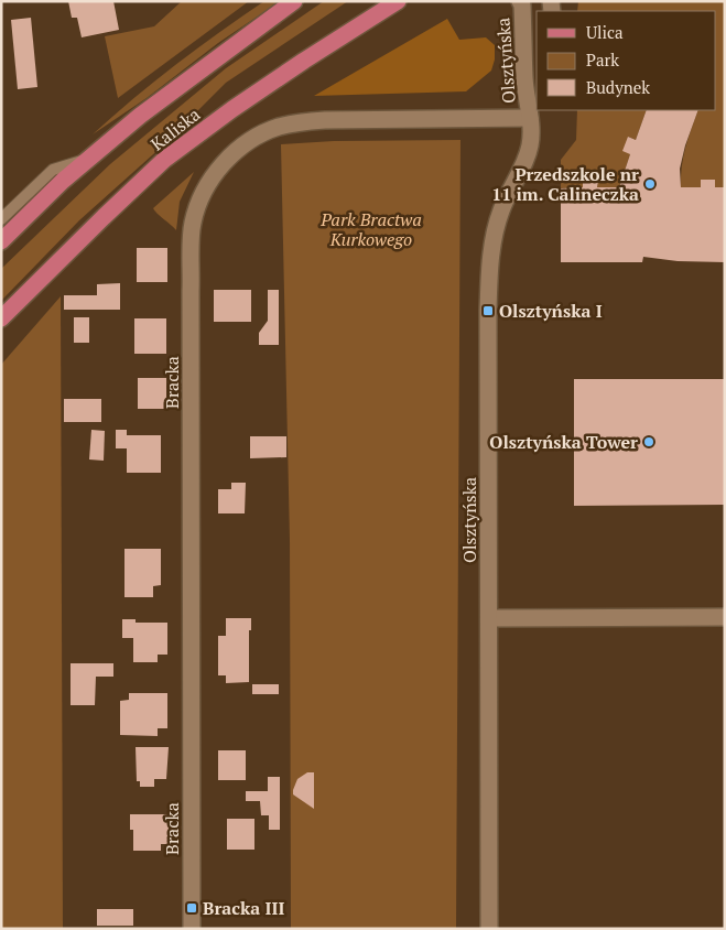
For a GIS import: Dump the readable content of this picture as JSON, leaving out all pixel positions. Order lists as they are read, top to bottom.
{
  "streets": {
    "main road": ["Kaliska"],
    "street": ["Olsztyńska", "Bracka"]
  },
  "crossings": [
    ["Olsztyńska", "Bracka"]
  ],
  "parks": ["Park Bractwa Kurkowego"],
  "places": {
    "other": ["Przedszkole nr 11 im. Calineczka", "Olsztyńska Tower"],
    "transit": ["Olsztyńska I", "Bracka III"]
  },
  "legend": ["Ulica", "Park", "Budynek"]
}
